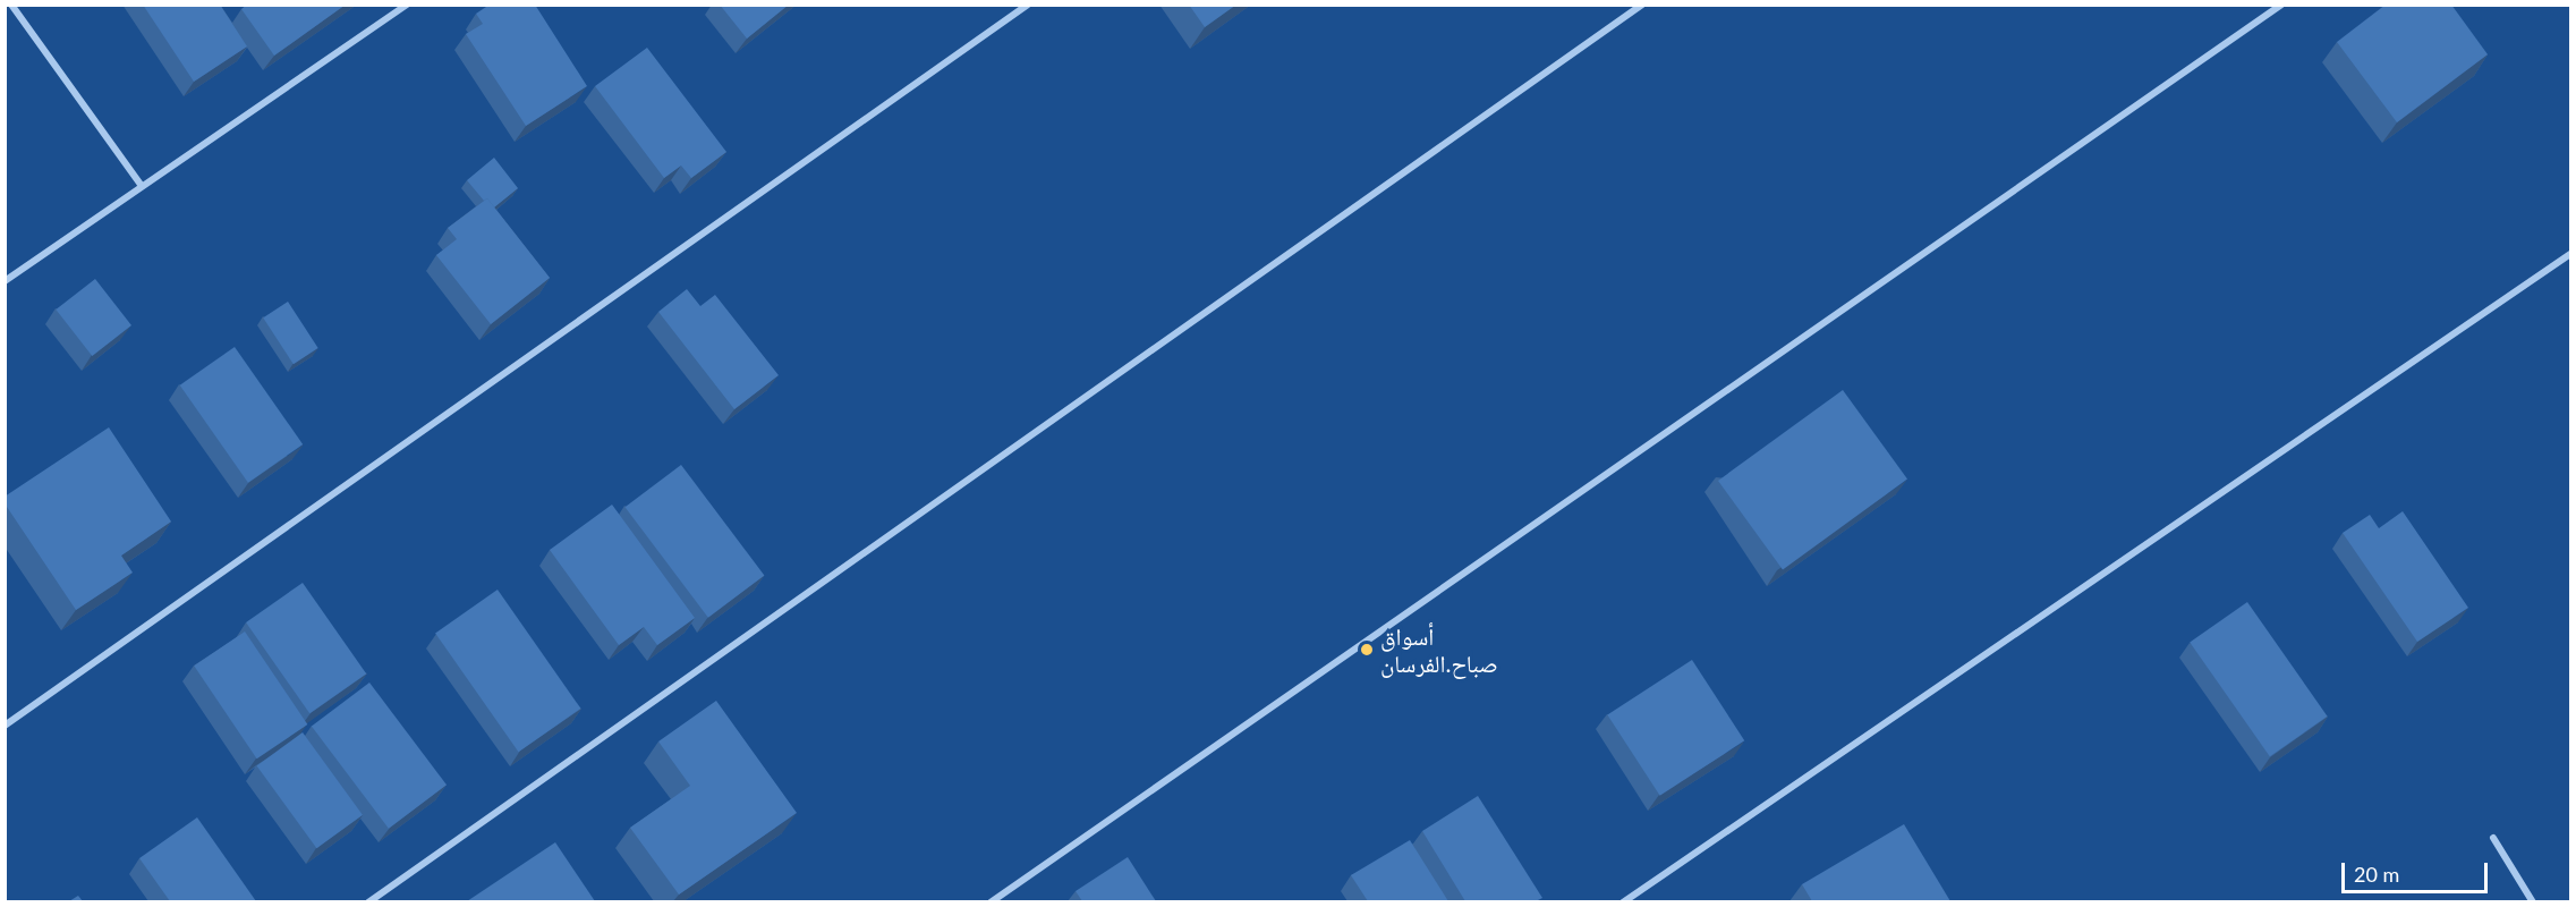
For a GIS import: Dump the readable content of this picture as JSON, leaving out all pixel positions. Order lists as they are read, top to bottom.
{
  "places": ["أسواق صباح.الفرسان"],
  "scale_bar": "20 m"
}
